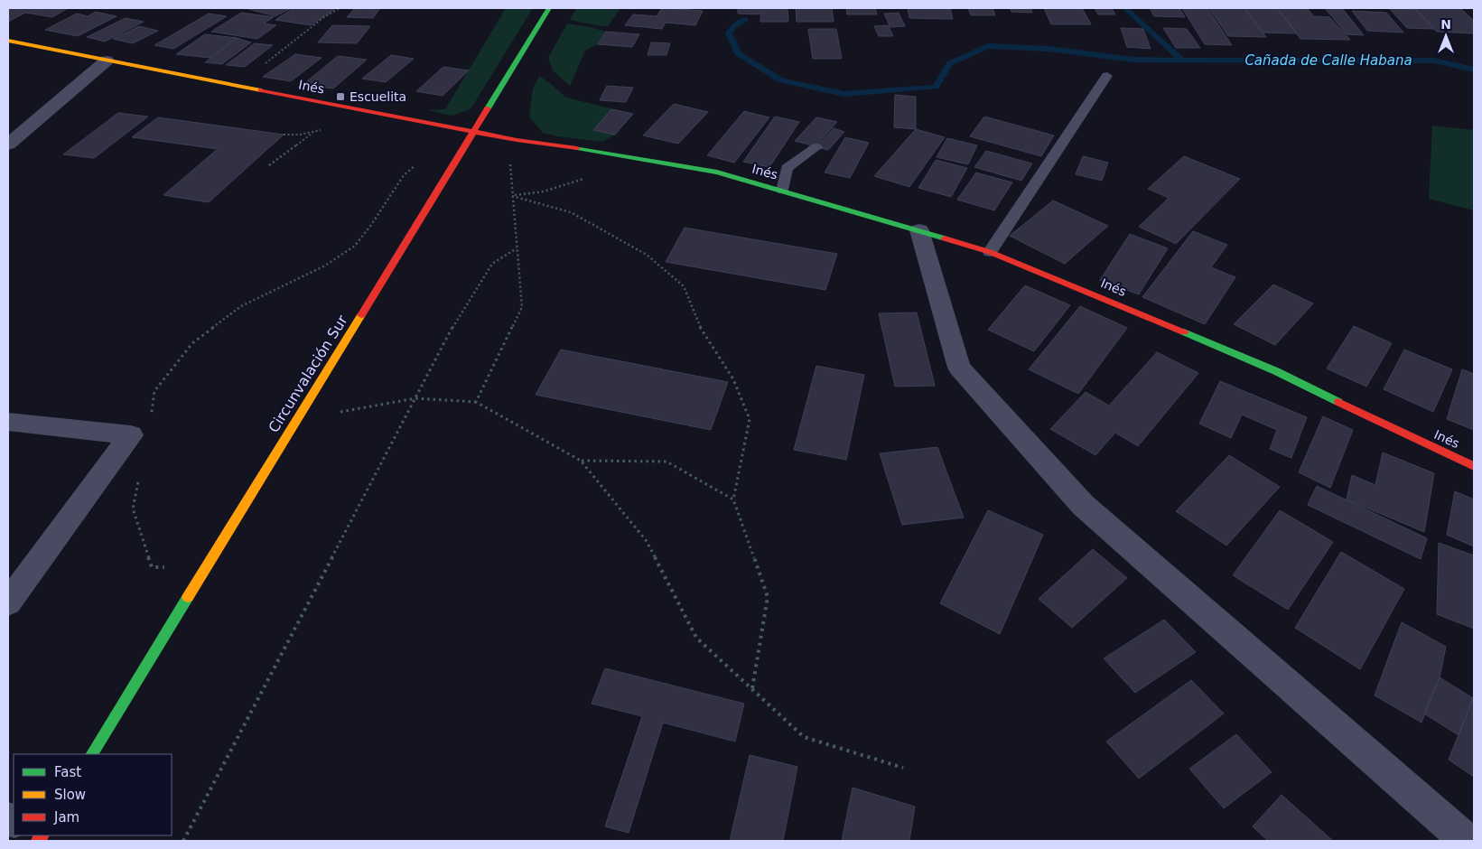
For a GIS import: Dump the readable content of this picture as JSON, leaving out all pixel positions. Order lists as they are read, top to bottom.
{
  "streets": {
    "street": ["Inés", "Circunvalación Sur"]
  },
  "crossings": [
    ["Inés", "Circunvalación Sur"]
  ],
  "water": ["Cañada de Calle Habana"],
  "places": {
    "transit": ["Escuelita"]
  },
  "legend": ["Fast", "Slow", "Jam"],
  "north": "top"
}
